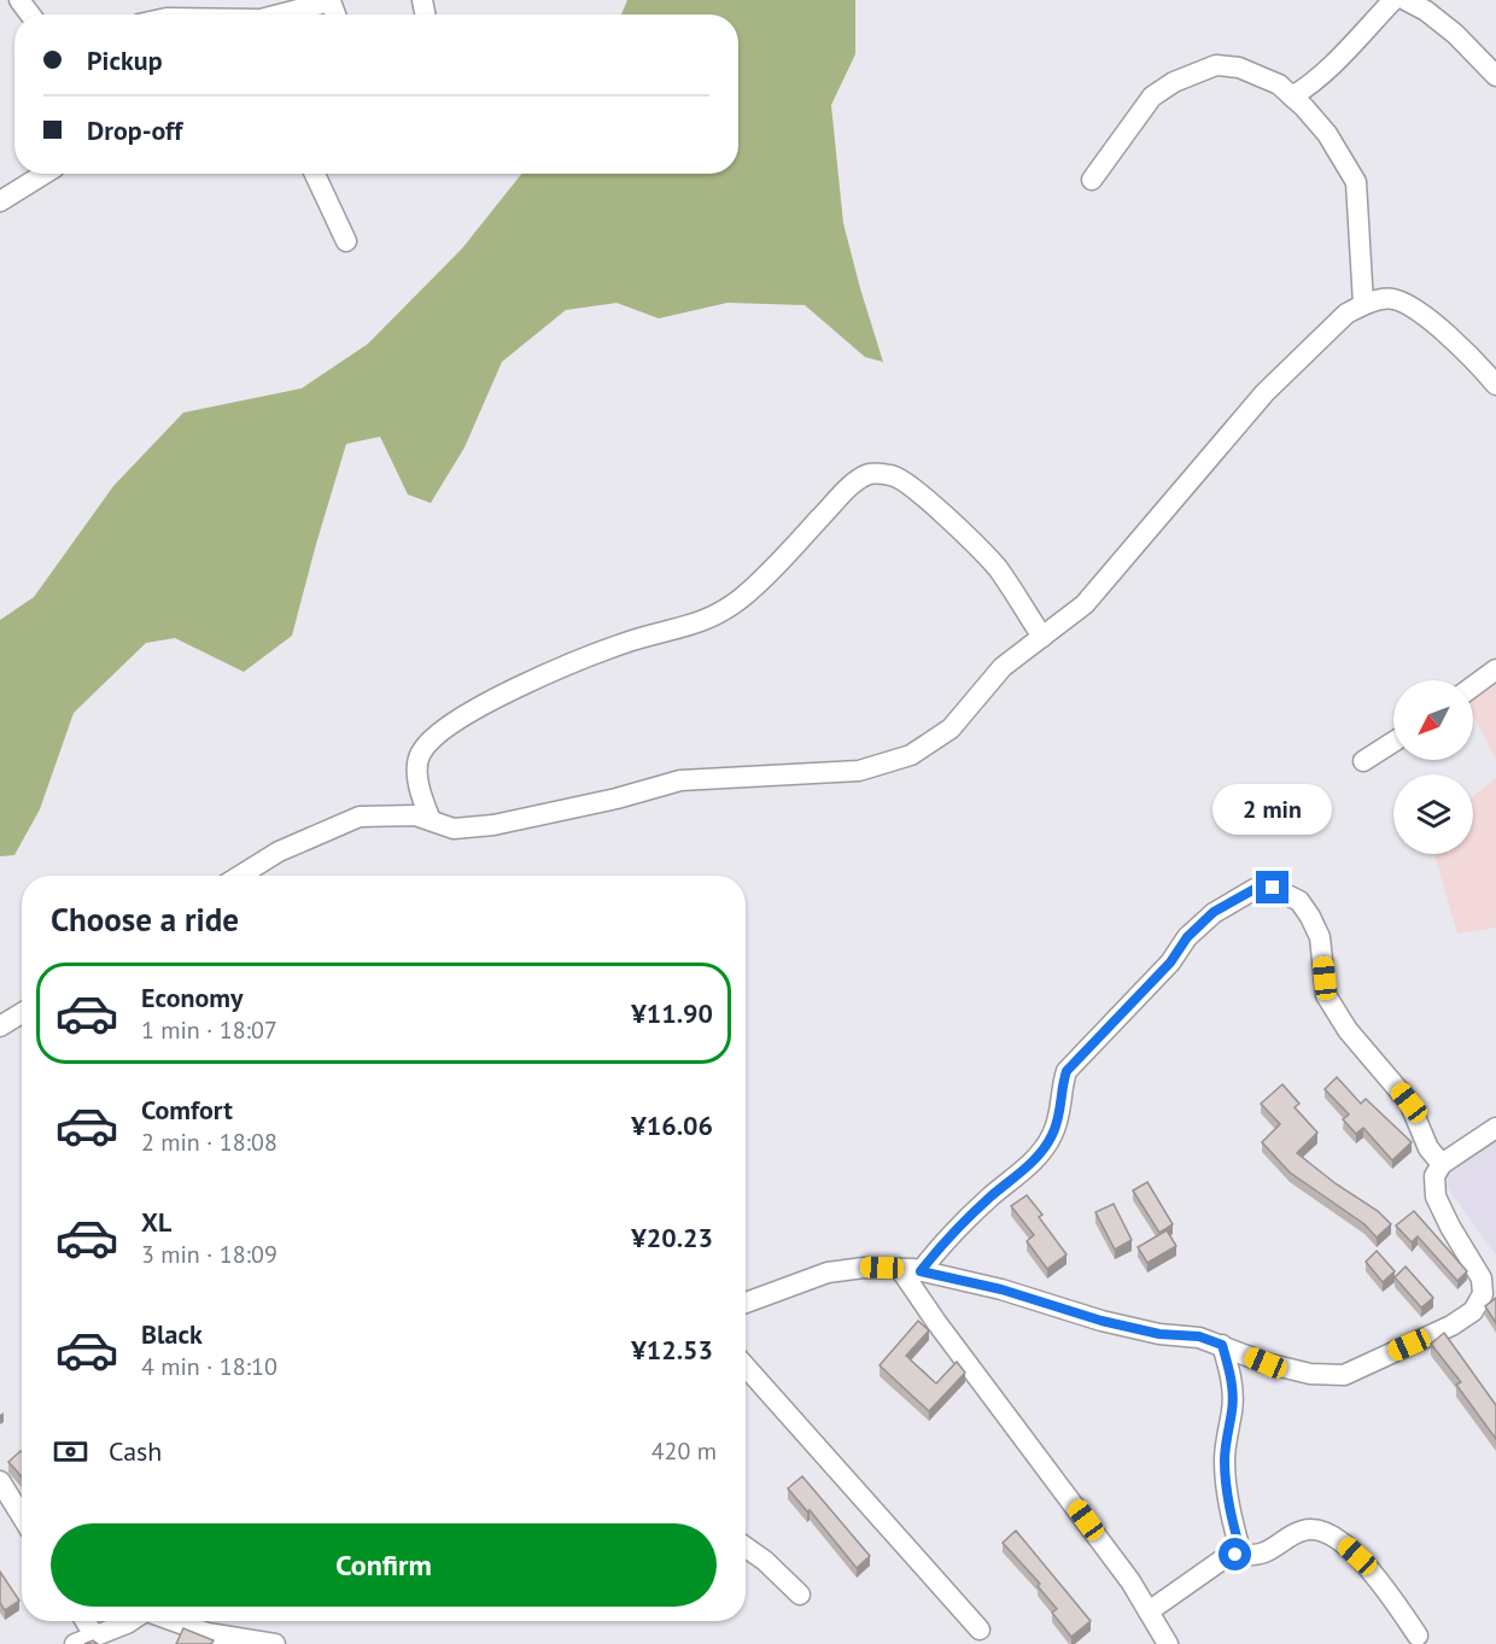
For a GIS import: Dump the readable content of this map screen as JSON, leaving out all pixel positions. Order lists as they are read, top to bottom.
{
  "north": "bottom left",
  "page": {
    "banner": ["Pickup", "Drop-off"],
    "bubble": "2 min",
    "heading": "Choose a ride",
    "list": [
      {
        "name": "Economy",
        "note": "1 min · 18:07",
        "value": "¥11.90"
      },
      {
        "name": "Comfort",
        "note": "2 min · 18:08",
        "value": "¥16.06"
      },
      {
        "name": "XL",
        "note": "3 min · 18:09",
        "value": "¥20.23"
      },
      {
        "name": "Black",
        "note": "4 min · 18:10",
        "value": "¥12.53"
      }
    ],
    "pay": ["Cash", "420 m"],
    "buttons": "Confirm"
  }
}
